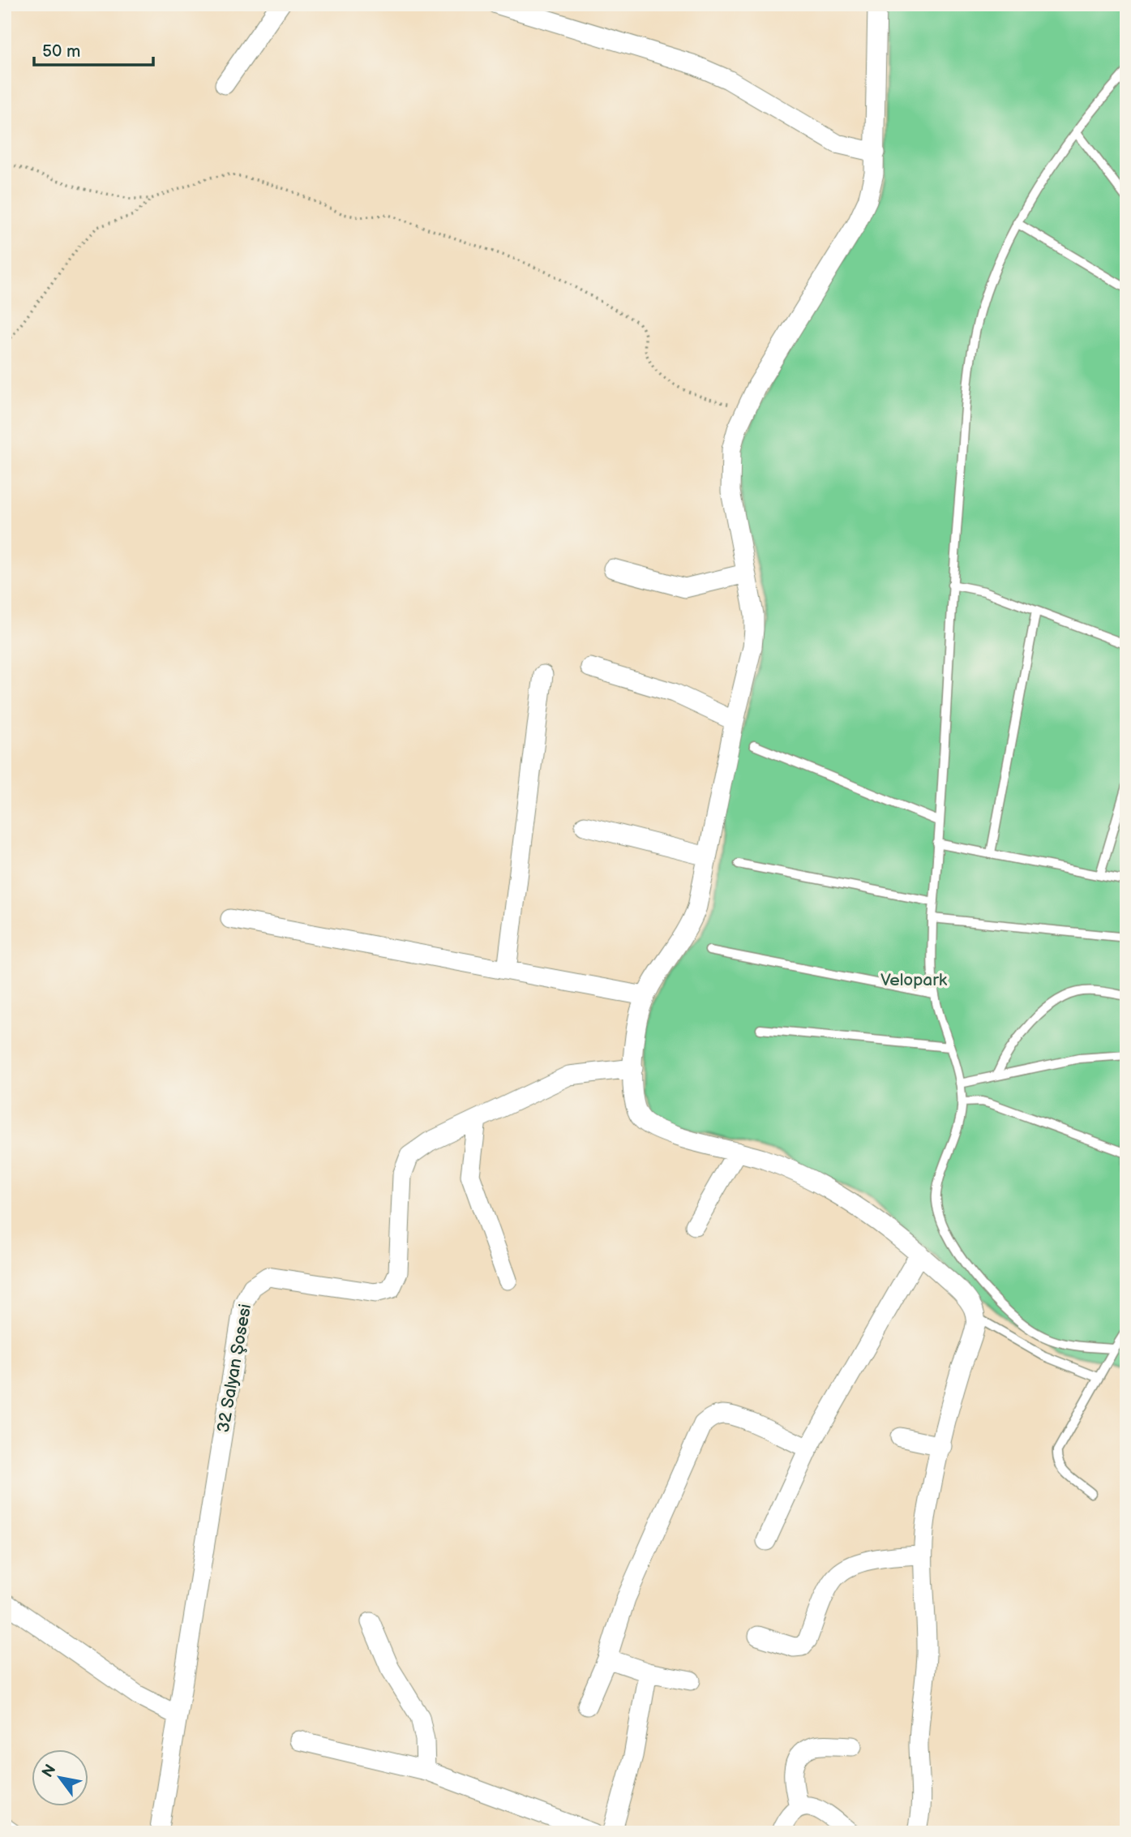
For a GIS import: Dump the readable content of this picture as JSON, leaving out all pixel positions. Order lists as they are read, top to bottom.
{
  "streets": {
    "street": ["32 Salyan Şosesi"]
  },
  "parks": ["Velopark"],
  "scale_bar": "50 m",
  "north": "top left"
}
